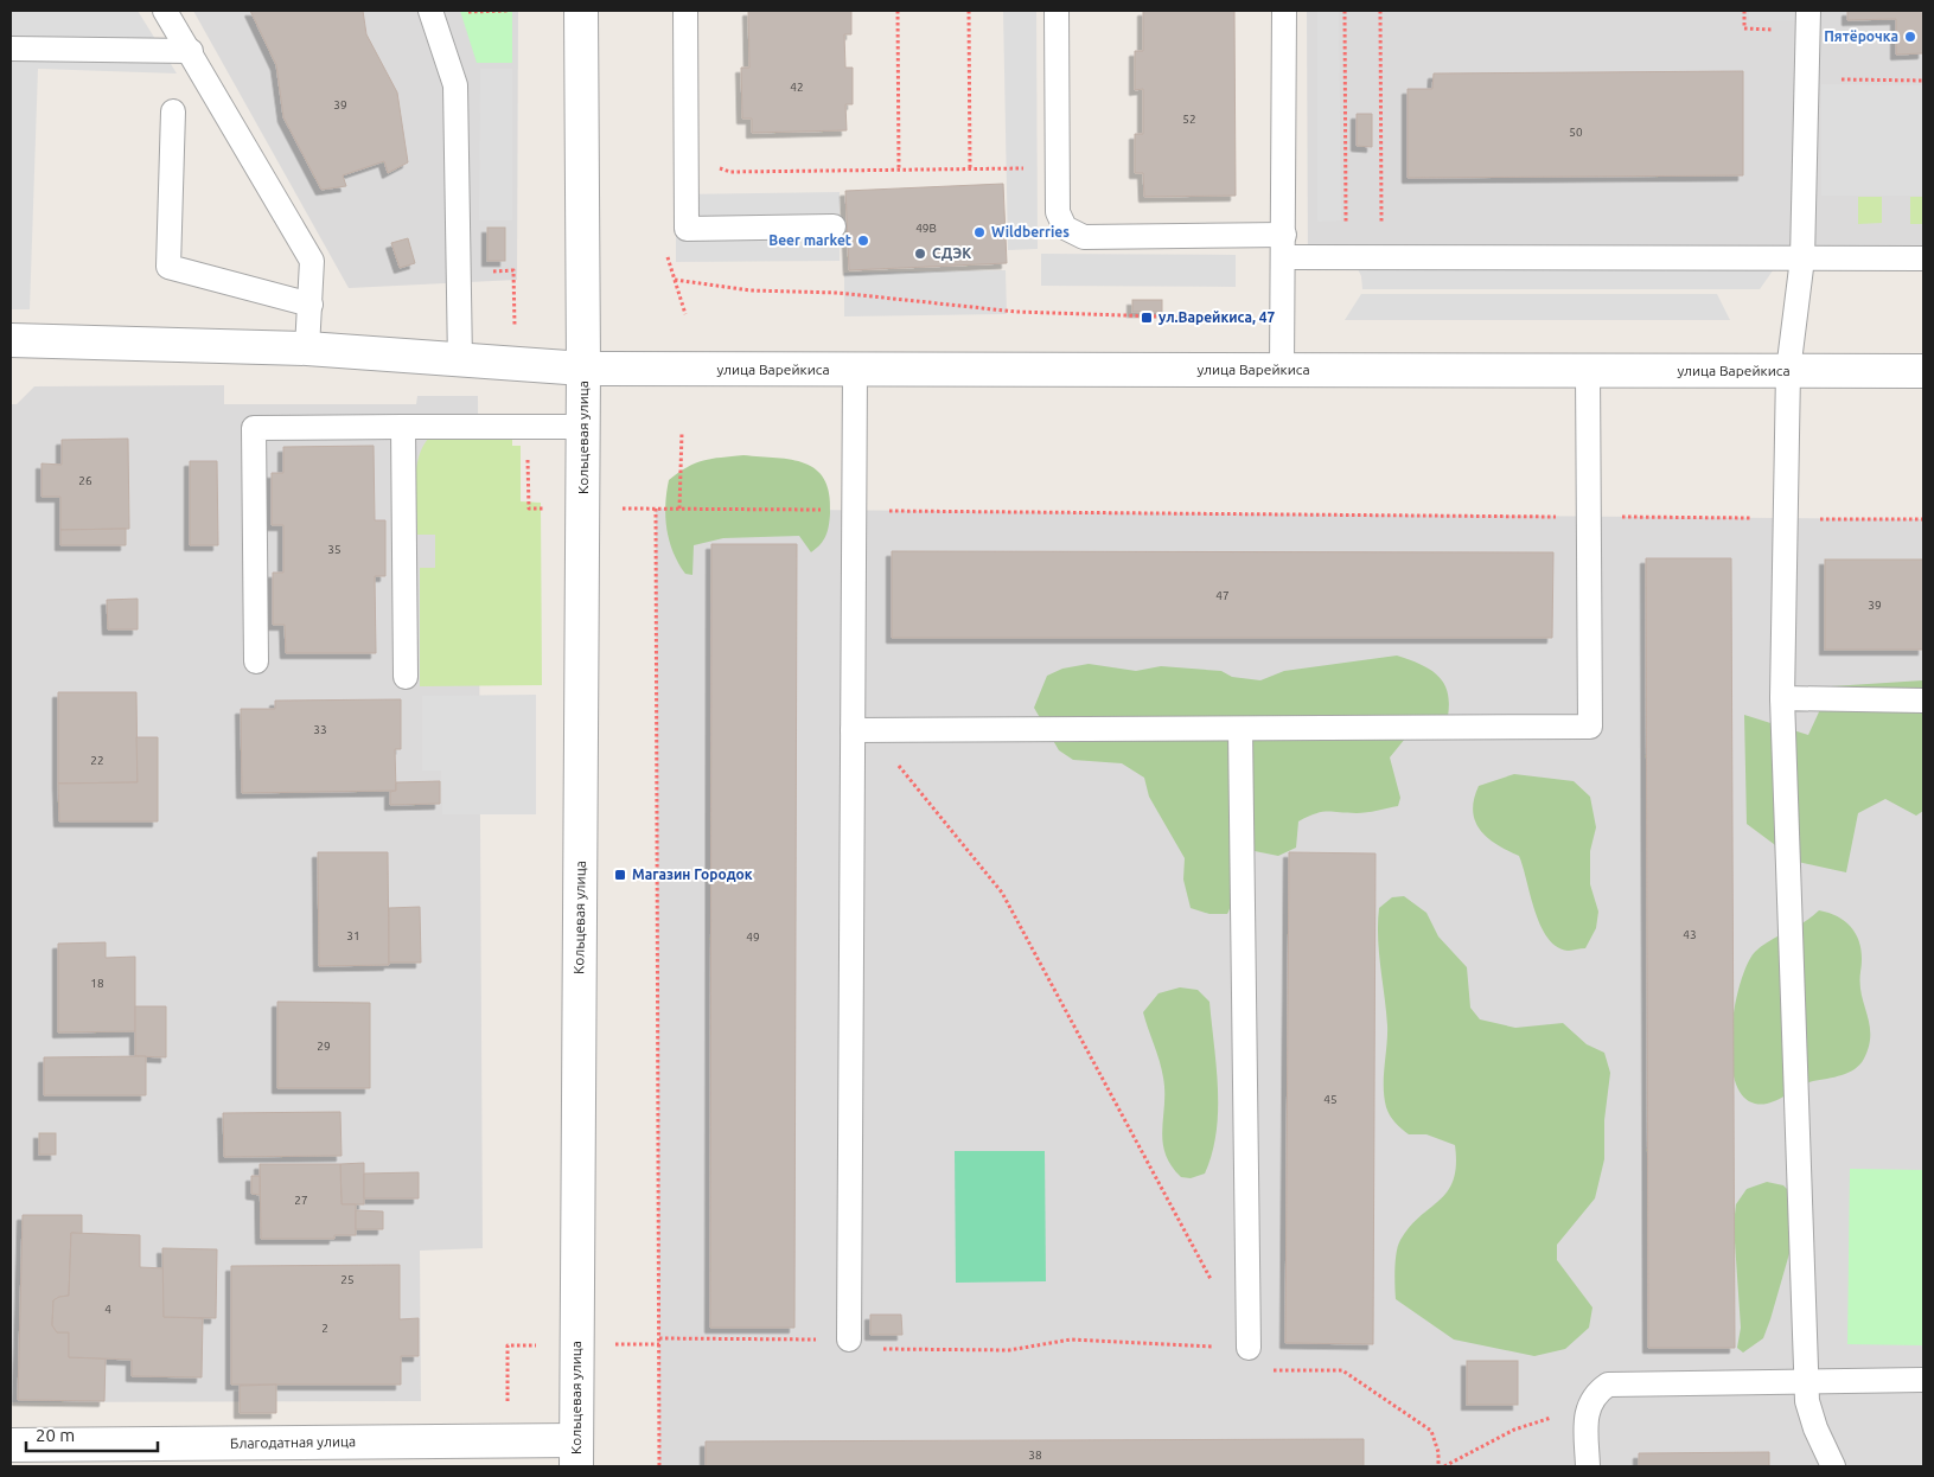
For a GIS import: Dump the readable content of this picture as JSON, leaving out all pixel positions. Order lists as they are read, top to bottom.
{
  "streets": {
    "street": ["улица Варейкиса", "Кольцевая улица", "Благодатная улица"]
  },
  "crossings": [
    ["улица Варейкиса", "Кольцевая улица"],
    ["Кольцевая улица", "Благодатная улица"]
  ],
  "places": {
    "other": [
      "Пятёрочка",
      "Wildberries",
      "Beer market",
      "СДЭК"
    ],
    "transit": ["ул.Варейкиса, 47", "Магазин Городок"]
  },
  "house_numbers": [
    "42",
    "39",
    "52",
    "50",
    "49В",
    "26",
    "35",
    "47",
    "39",
    "33",
    "22",
    "43",
    "31",
    "49",
    "18",
    "29",
    "45",
    "27",
    "25",
    "4",
    "2",
    "38"
  ],
  "scale_bar": "20 m"
}
